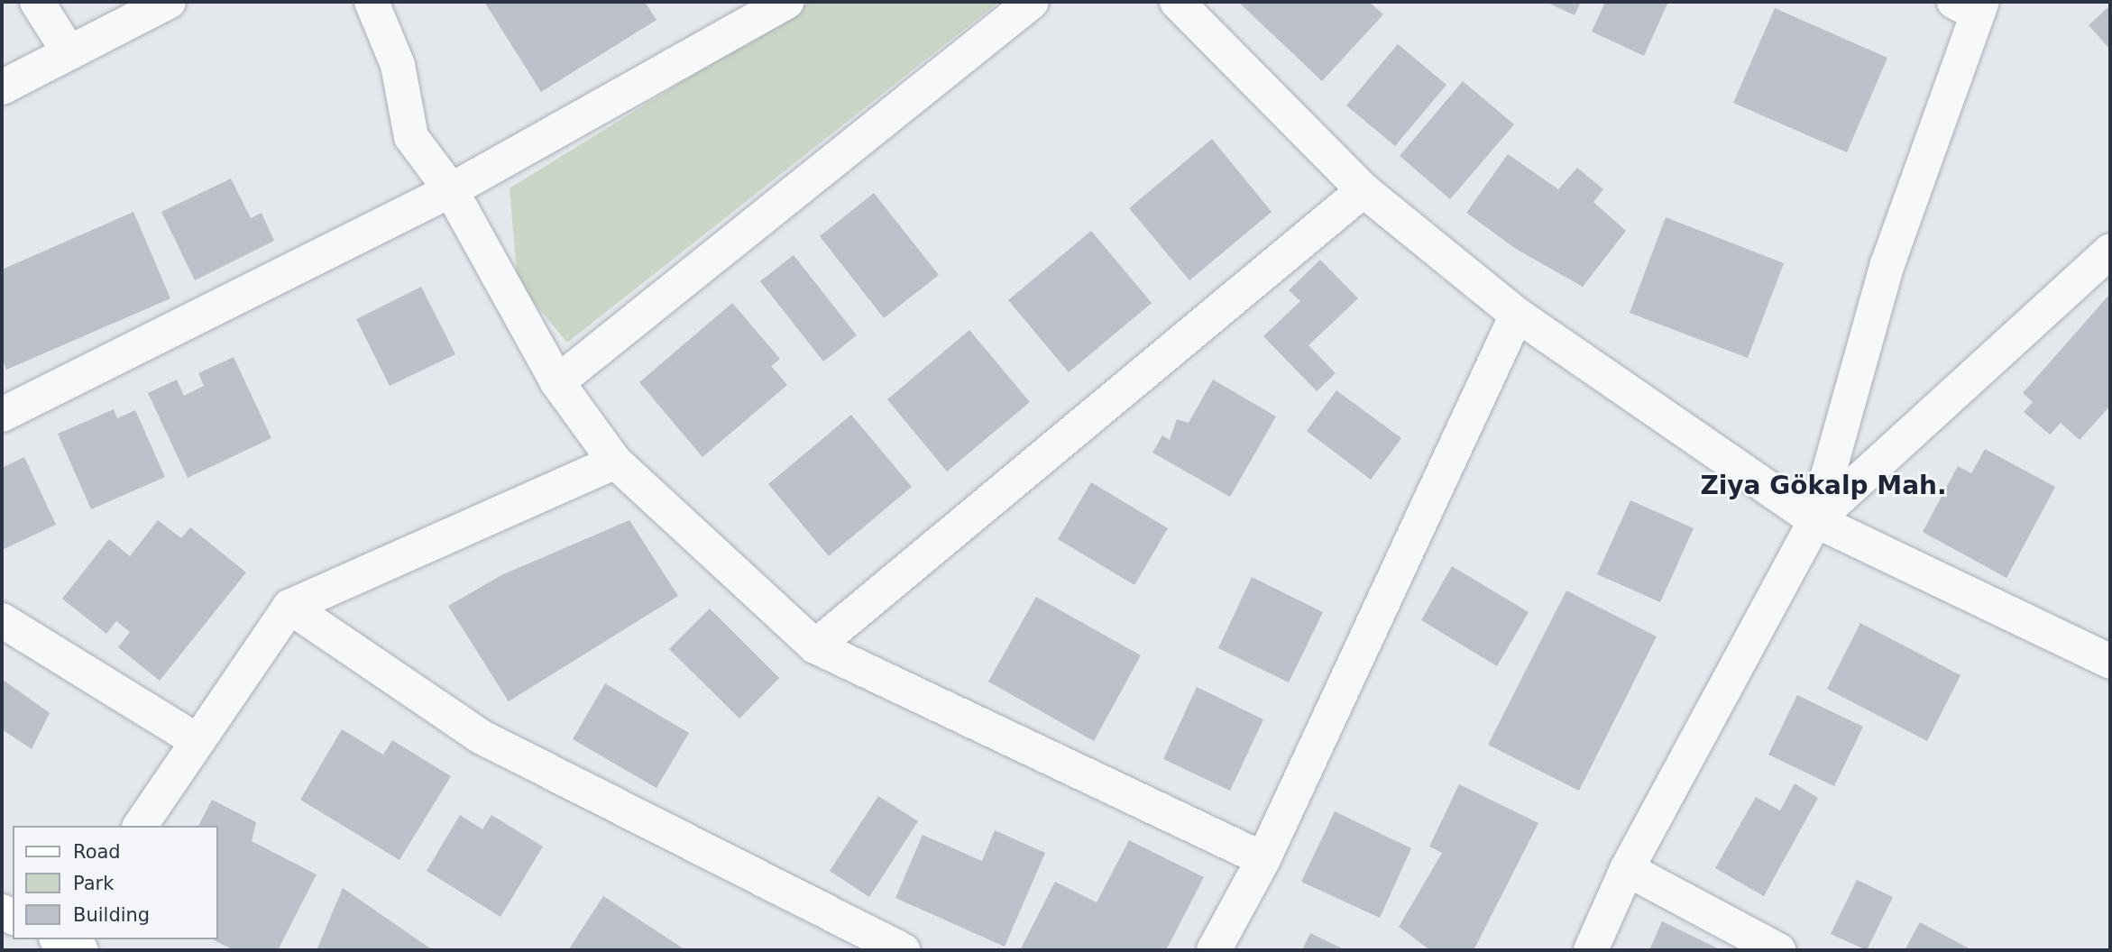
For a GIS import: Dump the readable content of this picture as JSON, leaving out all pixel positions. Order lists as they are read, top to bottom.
{
  "districts": ["Ziya Gökalp Mah."],
  "legend": ["Road", "Park", "Building"]
}
